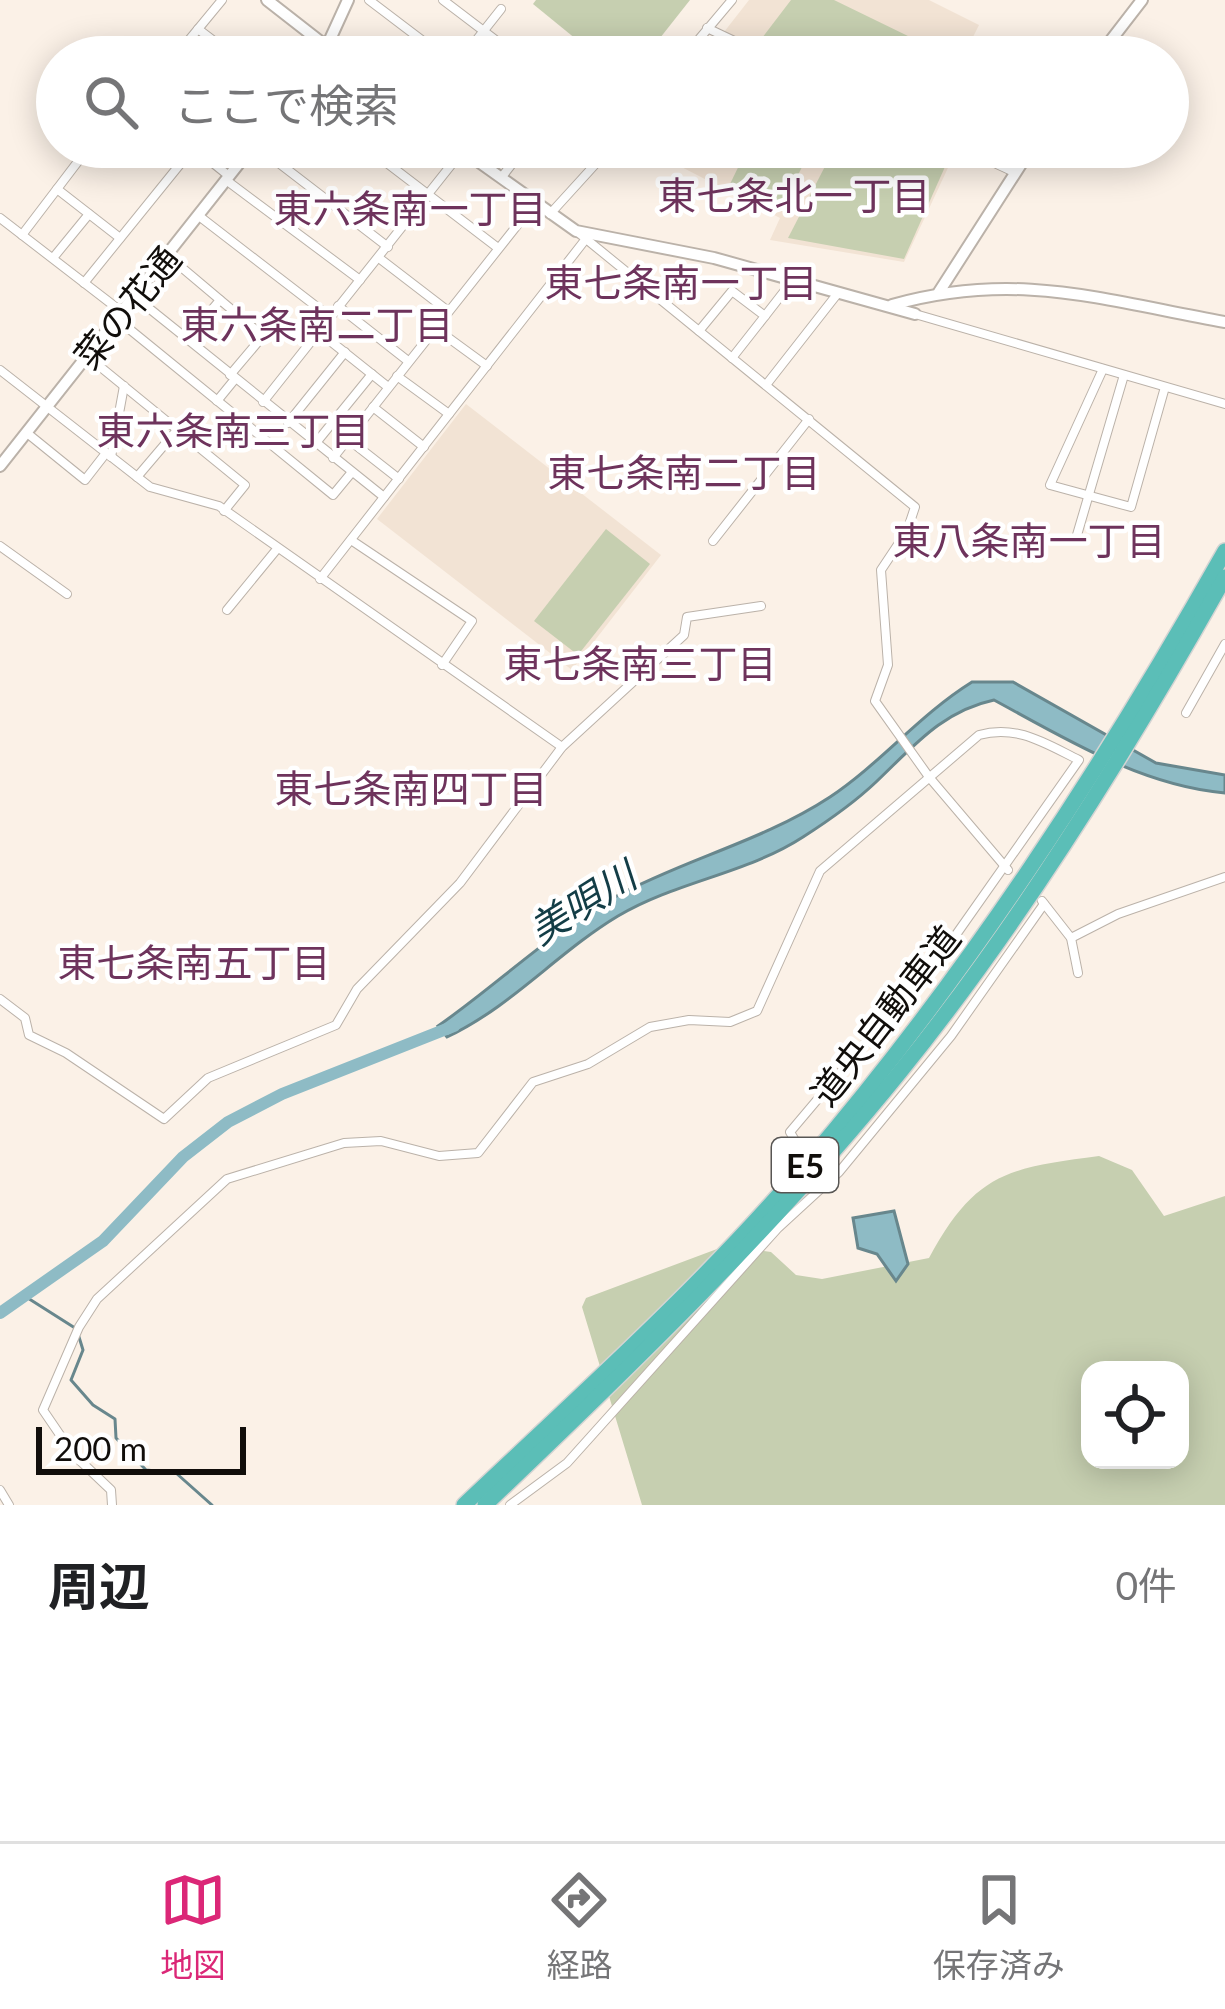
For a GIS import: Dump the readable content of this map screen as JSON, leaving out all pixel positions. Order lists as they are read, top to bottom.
{
  "streets": {
    "highway": ["道央自動車道", "E5"],
    "street": ["菜の花通"]
  },
  "districts": [
    "東七条北一丁目",
    "東六条南一丁目",
    "東七条南一丁目",
    "東六条南二丁目",
    "東六条南三丁目",
    "東七条南二丁目",
    "東八条南一丁目",
    "東七条南三丁目",
    "東七条南四丁目",
    "東七条南五丁目"
  ],
  "water": ["美唄川"],
  "scale_bar": "200 m",
  "page": {
    "search": "ここで検索",
    "scale": "200 m",
    "heading": ["周辺", "0件"],
    "nav": ["地図", "経路", "保存済み"]
  }
}
